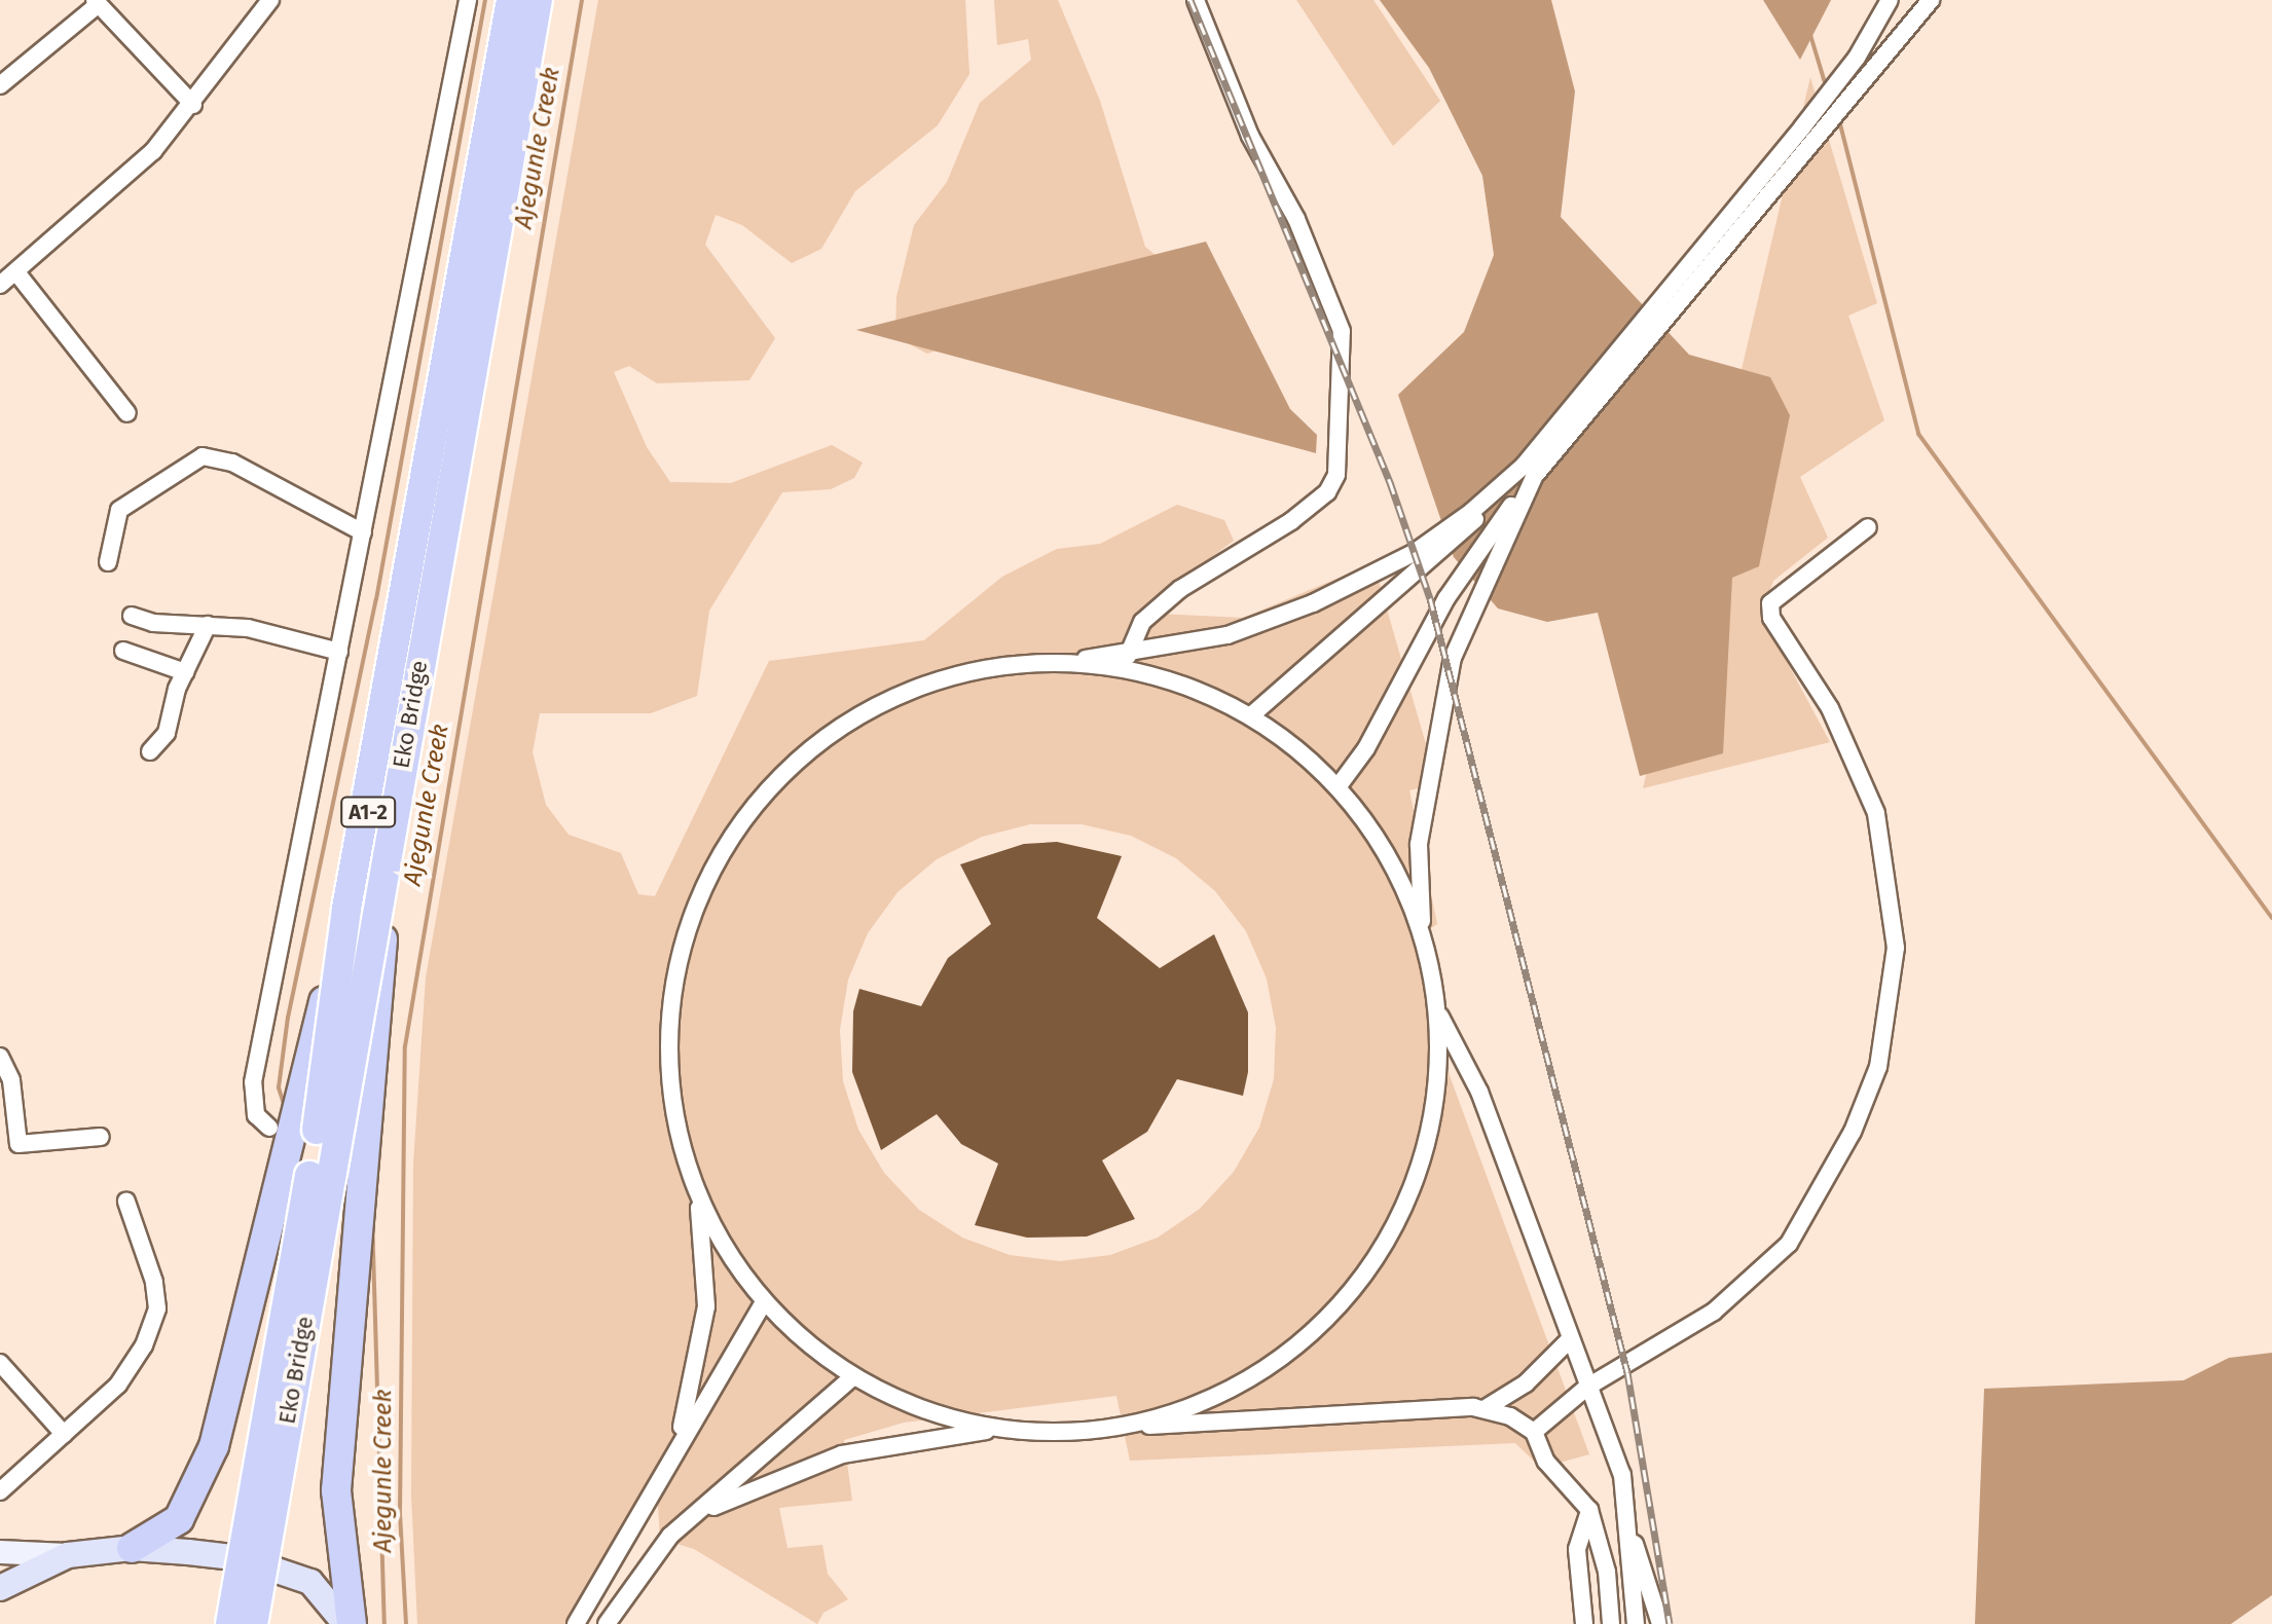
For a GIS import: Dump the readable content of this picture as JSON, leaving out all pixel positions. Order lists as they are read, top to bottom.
{
  "streets": {
    "highway": ["Eko Bridge", "A1-2"]
  },
  "water": ["Ajegunle Creek"]
}
